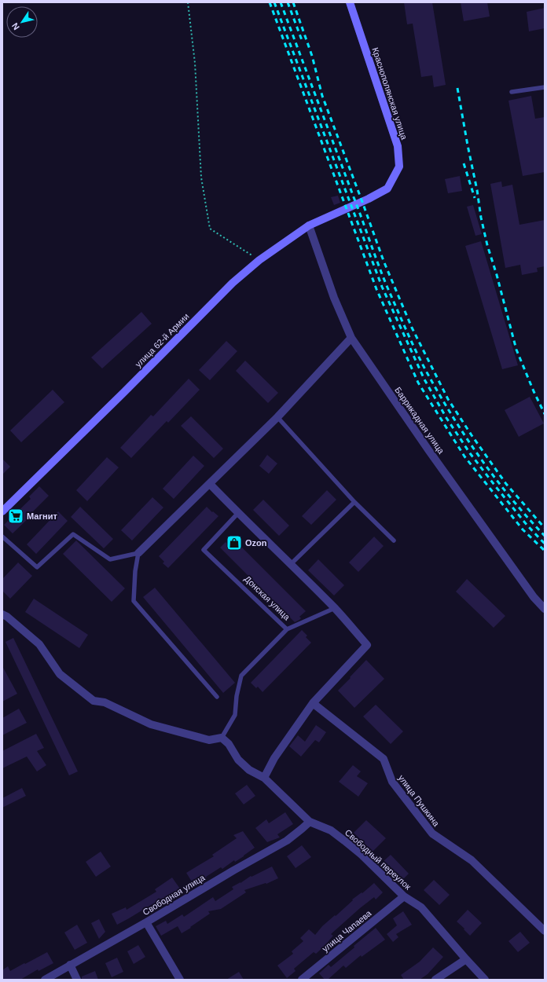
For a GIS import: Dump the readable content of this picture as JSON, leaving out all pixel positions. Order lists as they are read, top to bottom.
{
  "streets": {
    "street": [
      "Краснополянская улица",
      "улица 62-й Армии",
      "Баррикадная улица",
      "улица Пушкина",
      "Свободный переулок",
      "Свободная улица",
      "улица Чапаева"
    ],
    "lane": ["Донская улица"]
  },
  "crossings": [
    ["Краснополянская улица", "улица 62-й Армии"],
    ["улица 62-й Армии", "Баррикадная улица"],
    ["Донская улица", "Свободный переулок"],
    ["Свободный переулок", "Свободная улица"],
    ["Свободный переулок", "улица Чапаева"]
  ],
  "places": {
    "supermarket": ["Магнит"],
    "shop": ["Ozon"]
  },
  "north": "bottom left"
}
